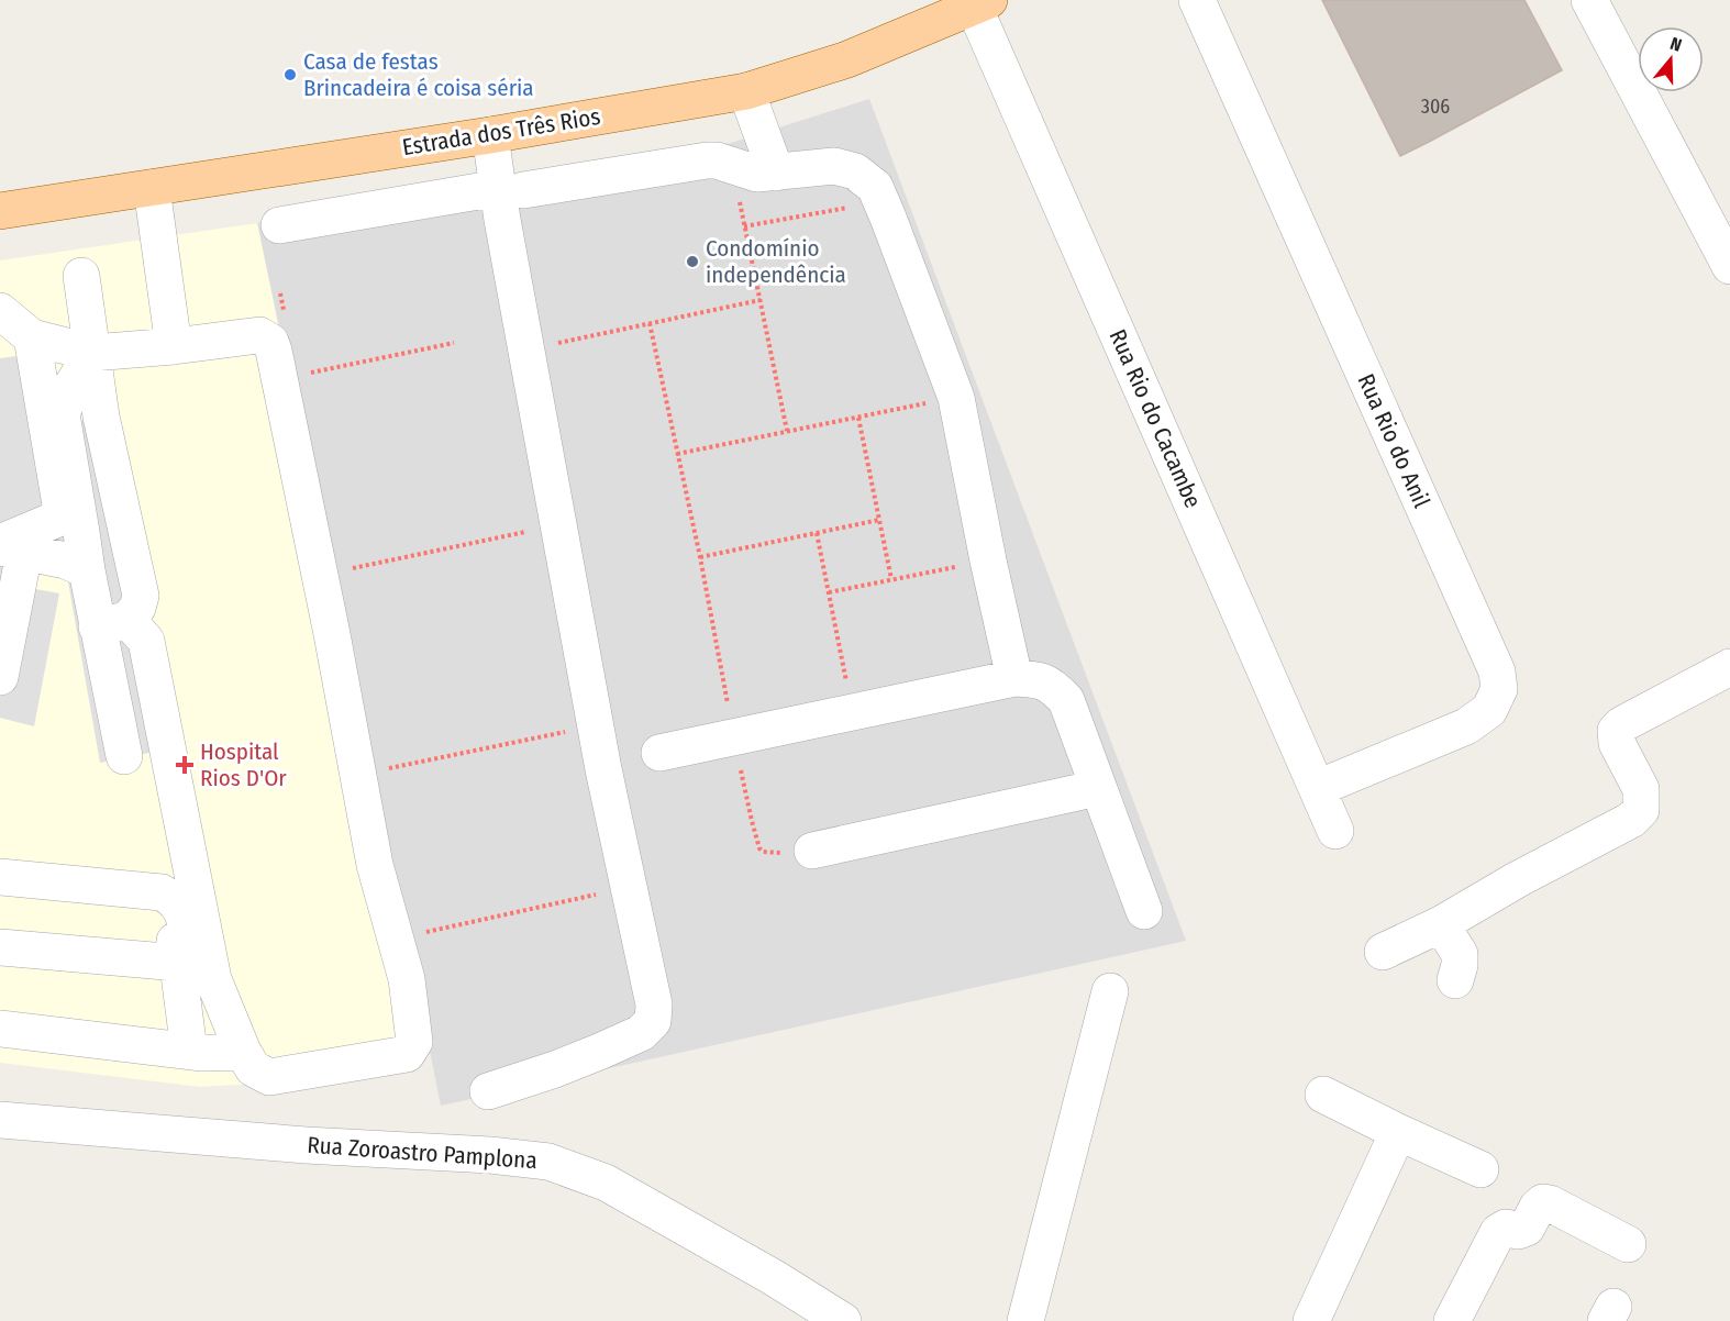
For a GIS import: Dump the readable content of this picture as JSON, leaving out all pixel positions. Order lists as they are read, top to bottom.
{
  "streets": {
    "main road": ["Estrada dos Três Rios"],
    "street": ["Rua Rio do Cacambe", "Rua Rio do Anil", "Rua Zoroastro Pamplona"]
  },
  "crossings": [
    ["Estrada dos Três Rios", "Rua Rio do Cacambe"],
    ["Rua Rio do Cacambe", "Rua Rio do Anil"]
  ],
  "places": {
    "other": ["Casa de festas Brincadeira é coisa séria", "Condomínio independência"],
    "health": ["Hospital Rios D'Or"]
  },
  "house_numbers": ["306"],
  "north": "top"
}
